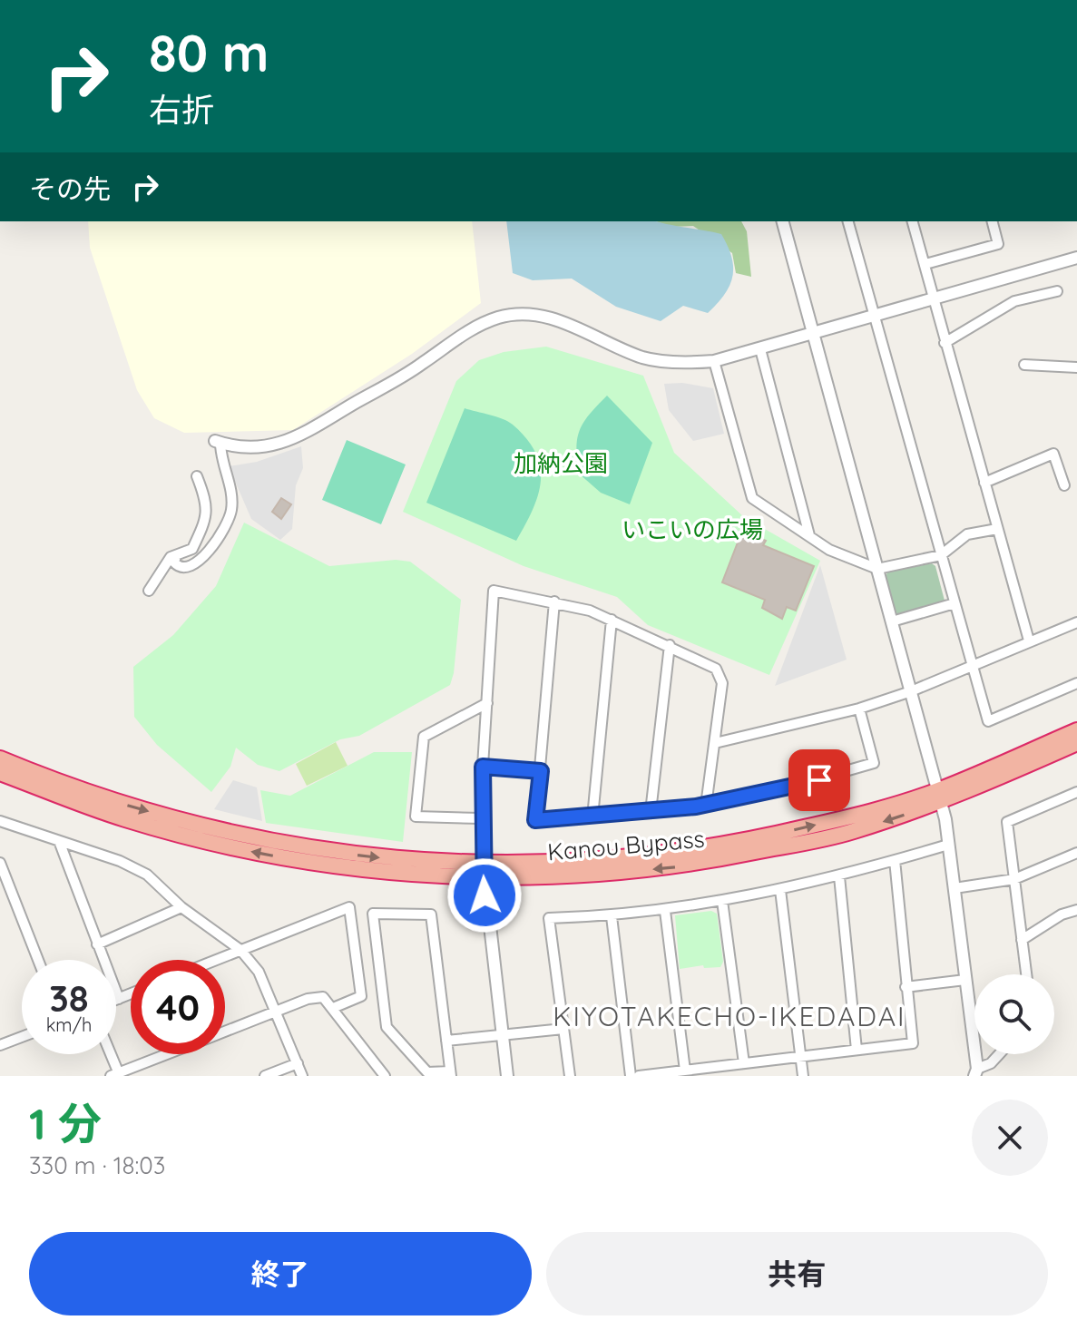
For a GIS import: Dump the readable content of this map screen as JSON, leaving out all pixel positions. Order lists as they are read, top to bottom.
{
  "streets": {
    "highway": ["Kanou Bypass"]
  },
  "districts": ["KIYOTAKECHO-IKEDADAI"],
  "parks": ["加納公園", "いこいの広場"],
  "page": {
    "turn": ["80 m", "右折"],
    "then": "その先",
    "speed": "38 km/h",
    "limit": "40",
    "heading": ["1 分", "330 m · 18:03"],
    "buttons": ["終了", "共有"]
  }
}
